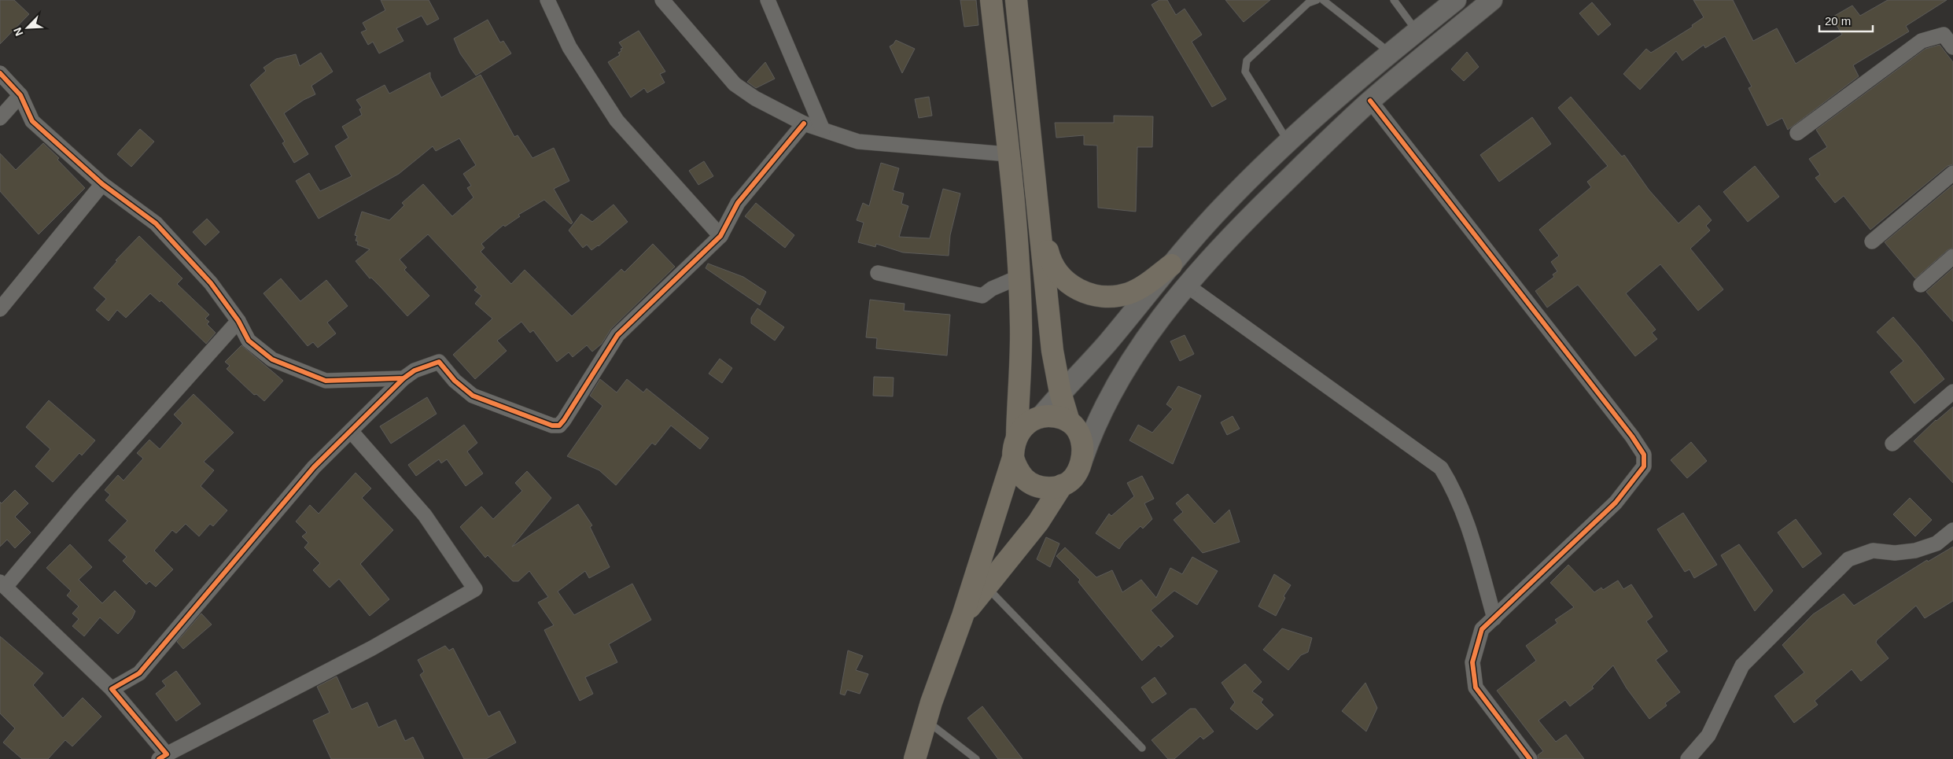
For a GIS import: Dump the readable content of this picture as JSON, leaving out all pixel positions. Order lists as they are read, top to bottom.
{
  "scale_bar": "20 m",
  "north": "bottom left"
}
